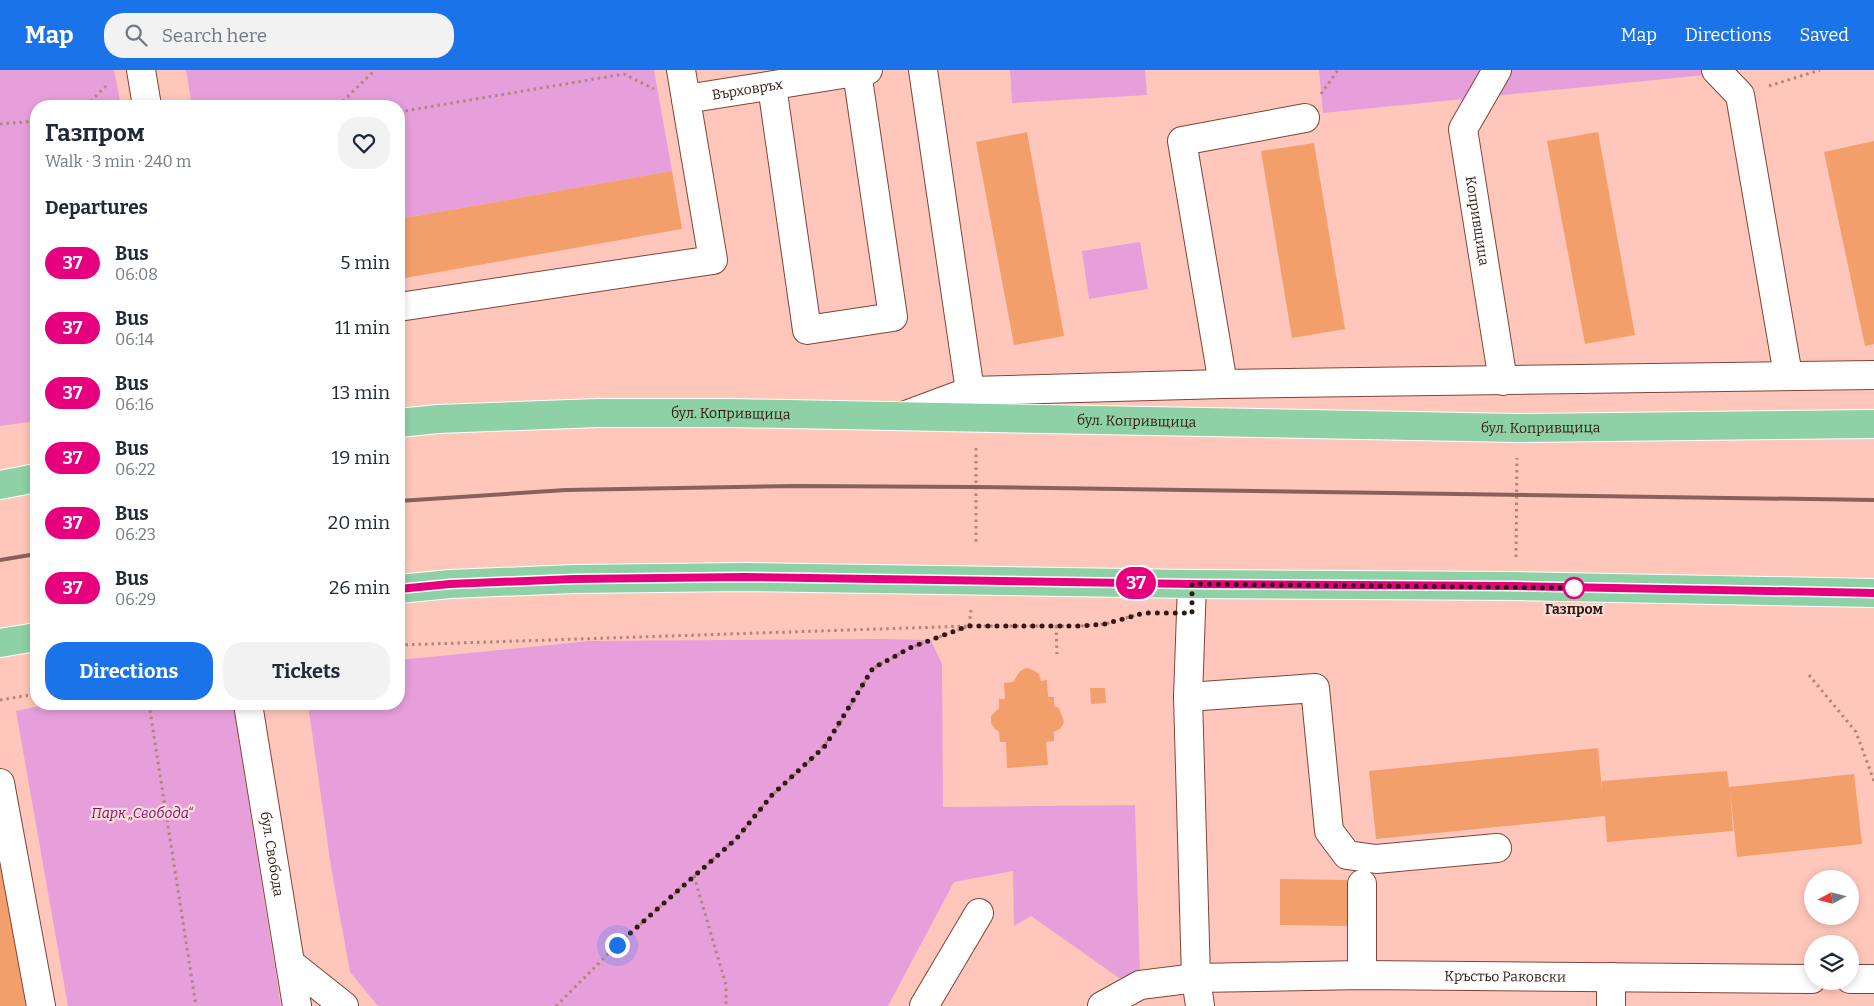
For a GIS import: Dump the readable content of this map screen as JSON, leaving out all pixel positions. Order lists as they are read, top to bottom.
{
  "streets": {
    "main road": ["бул. Копривщица"],
    "street": [
      "Върховръх",
      "Копривщица",
      "бул. Свобода",
      "Кръстьо Раковски"
    ]
  },
  "parks": ["Парк „Свобода“"],
  "places": ["Газпром"],
  "lines": ["bus line 37"],
  "north": "left",
  "page": {
    "header": "Map",
    "search": "Search here",
    "nav": ["Map", "Directions", "Saved"],
    "on_map": "37",
    "heading": [
      ["Газпром", "Walk · 3 min · 240 m"],
      "Departures"
    ],
    "list": [
      {
        "mark": "37",
        "name": "Bus",
        "note": "06:08",
        "value": "5 min"
      },
      {
        "mark": "37",
        "name": "Bus",
        "note": "06:14",
        "value": "11 min"
      },
      {
        "mark": "37",
        "name": "Bus",
        "note": "06:16",
        "value": "13 min"
      },
      {
        "mark": "37",
        "name": "Bus",
        "note": "06:22",
        "value": "19 min"
      },
      {
        "mark": "37",
        "name": "Bus",
        "note": "06:23",
        "value": "20 min"
      },
      {
        "mark": "37",
        "name": "Bus",
        "note": "06:29",
        "value": "26 min"
      }
    ],
    "buttons": ["Directions", "Tickets"]
  }
}
